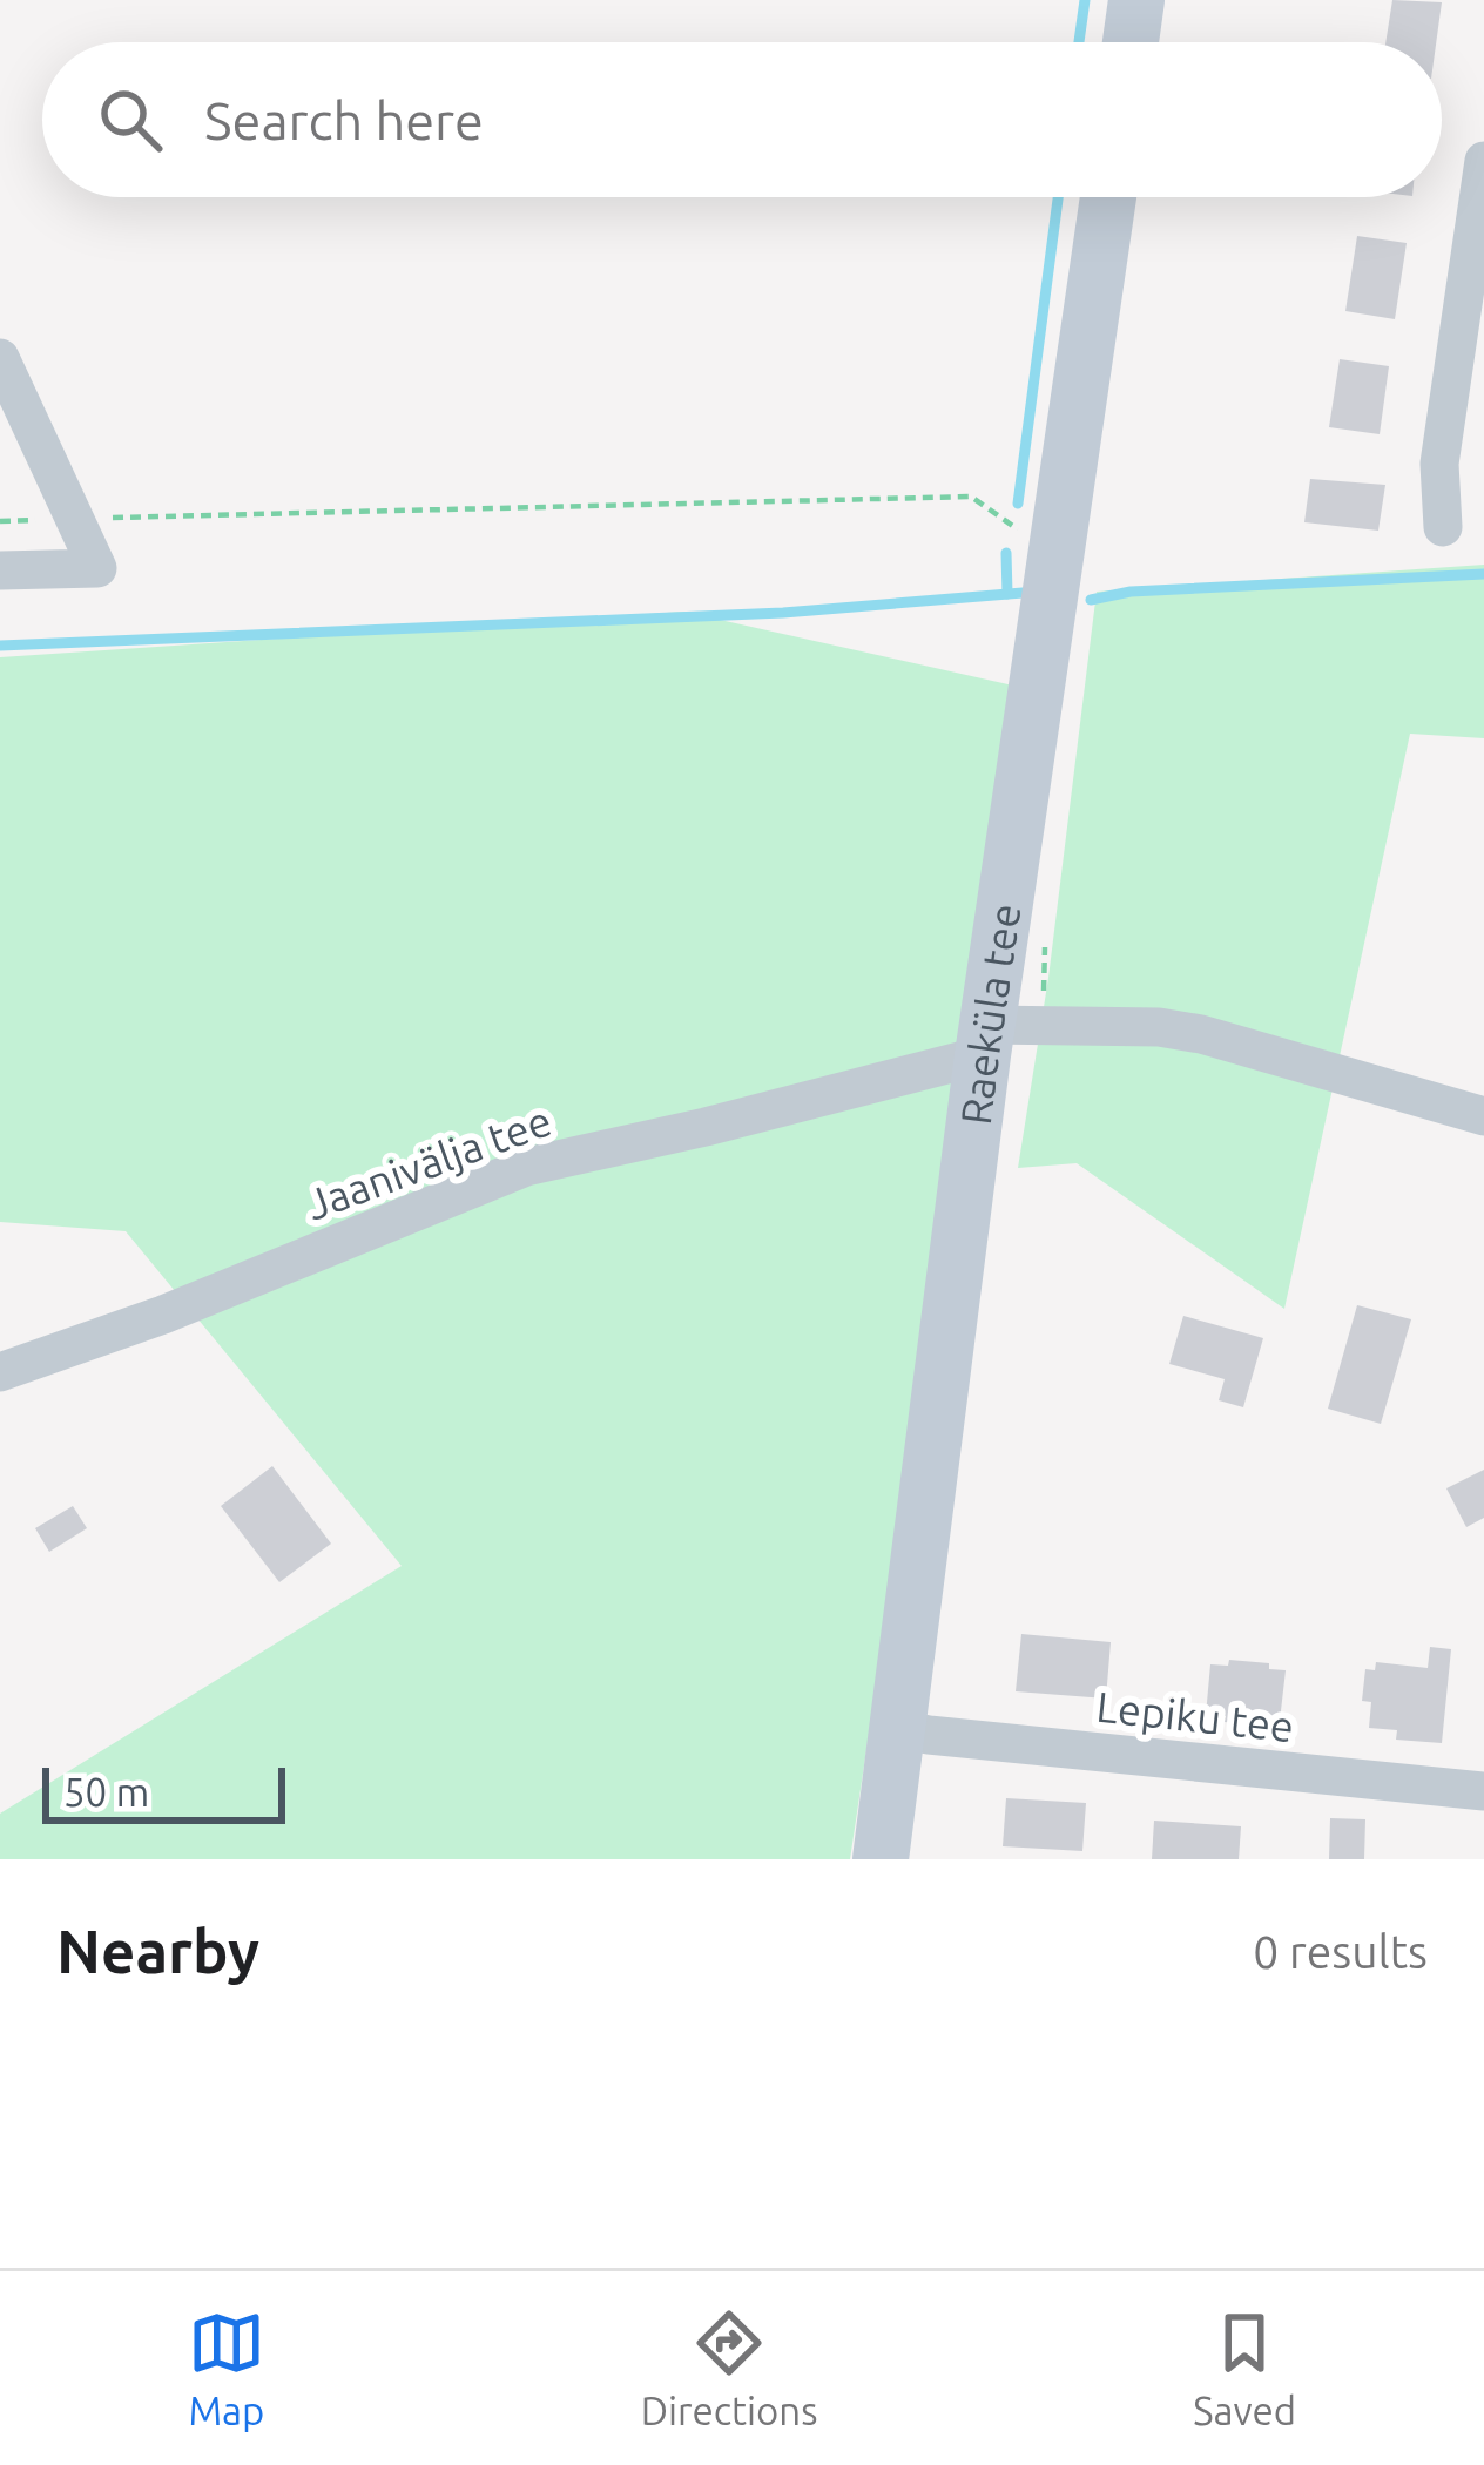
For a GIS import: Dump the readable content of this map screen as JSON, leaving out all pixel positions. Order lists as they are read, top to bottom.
{
  "streets": {
    "street": ["Raeküla tee", "Jaanivälja tee", "Lepiku tee"]
  },
  "crossings": [
    ["Raeküla tee", "Jaanivälja tee"],
    ["Raeküla tee", "Lepiku tee"]
  ],
  "scale_bar": "50 m",
  "page": {
    "search": "Search here",
    "scale": "50 m",
    "heading": ["Nearby", "0 results"],
    "nav": ["Map", "Directions", "Saved"]
  }
}
